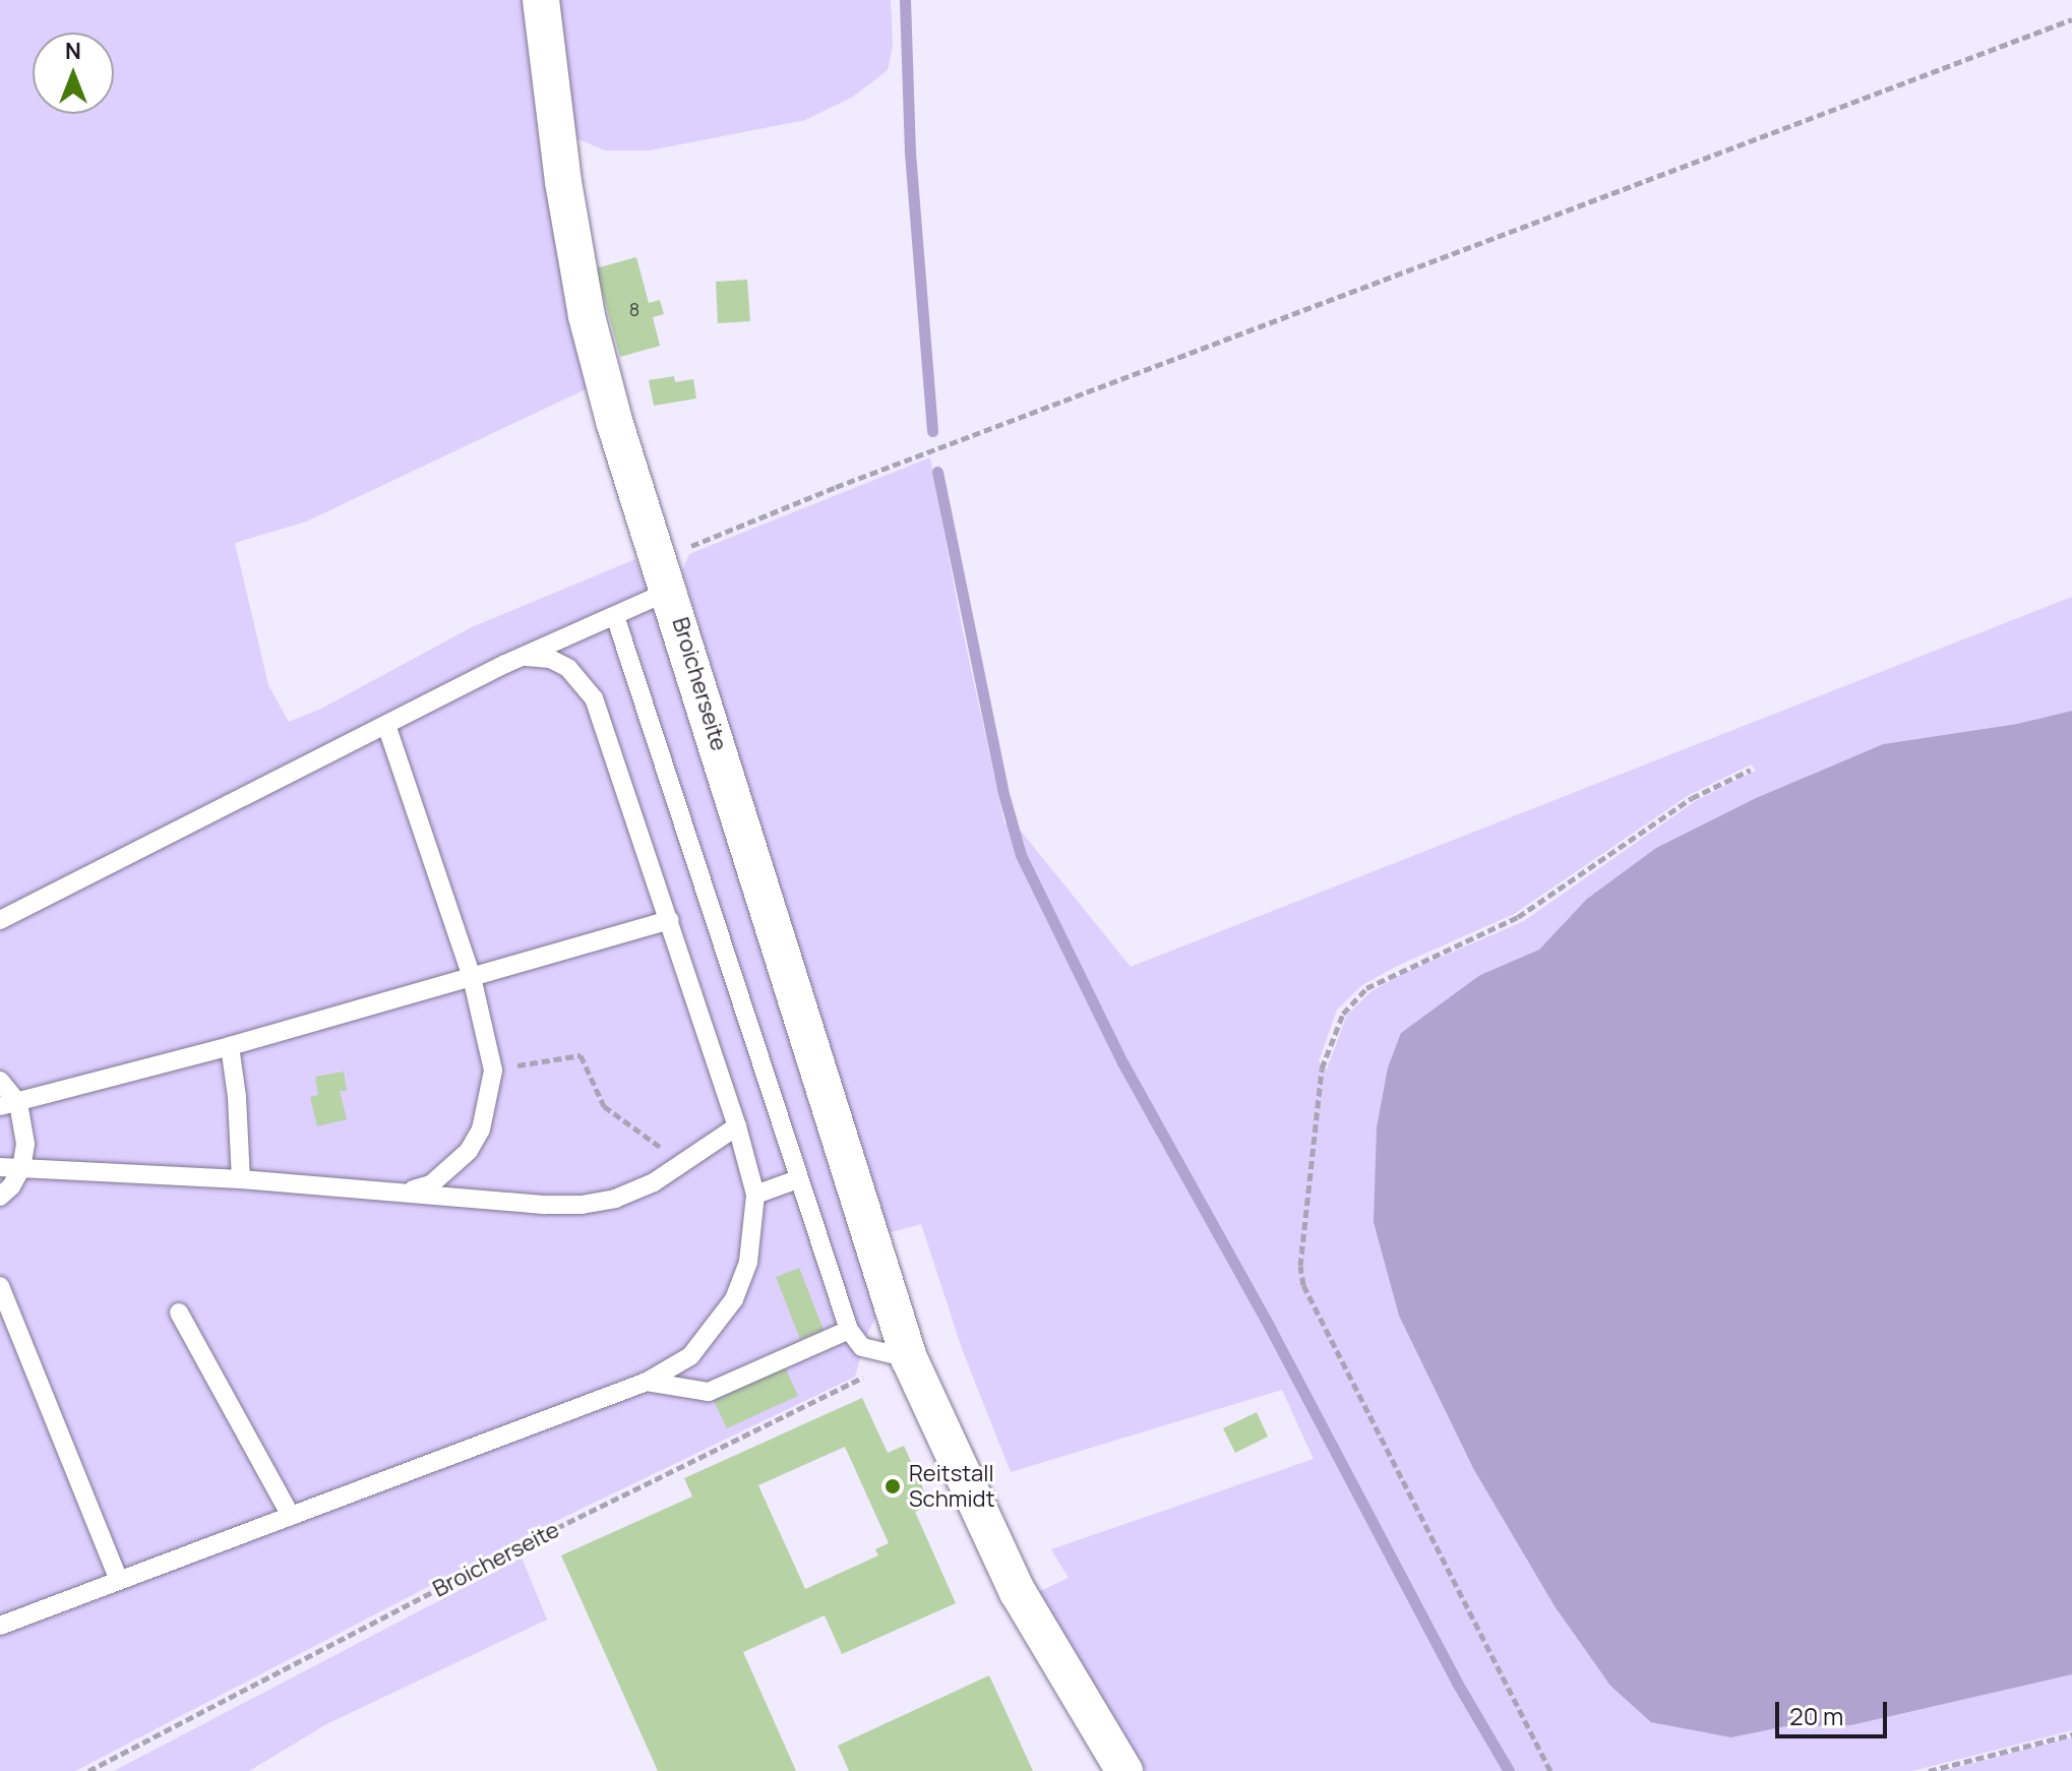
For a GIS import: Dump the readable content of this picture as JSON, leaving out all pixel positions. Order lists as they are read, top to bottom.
{
  "streets": {
    "street": ["Broicherseite"]
  },
  "places": ["Reitstall Schmidt"],
  "house_numbers": ["8"],
  "scale_bar": "20 m",
  "north": "top"
}
